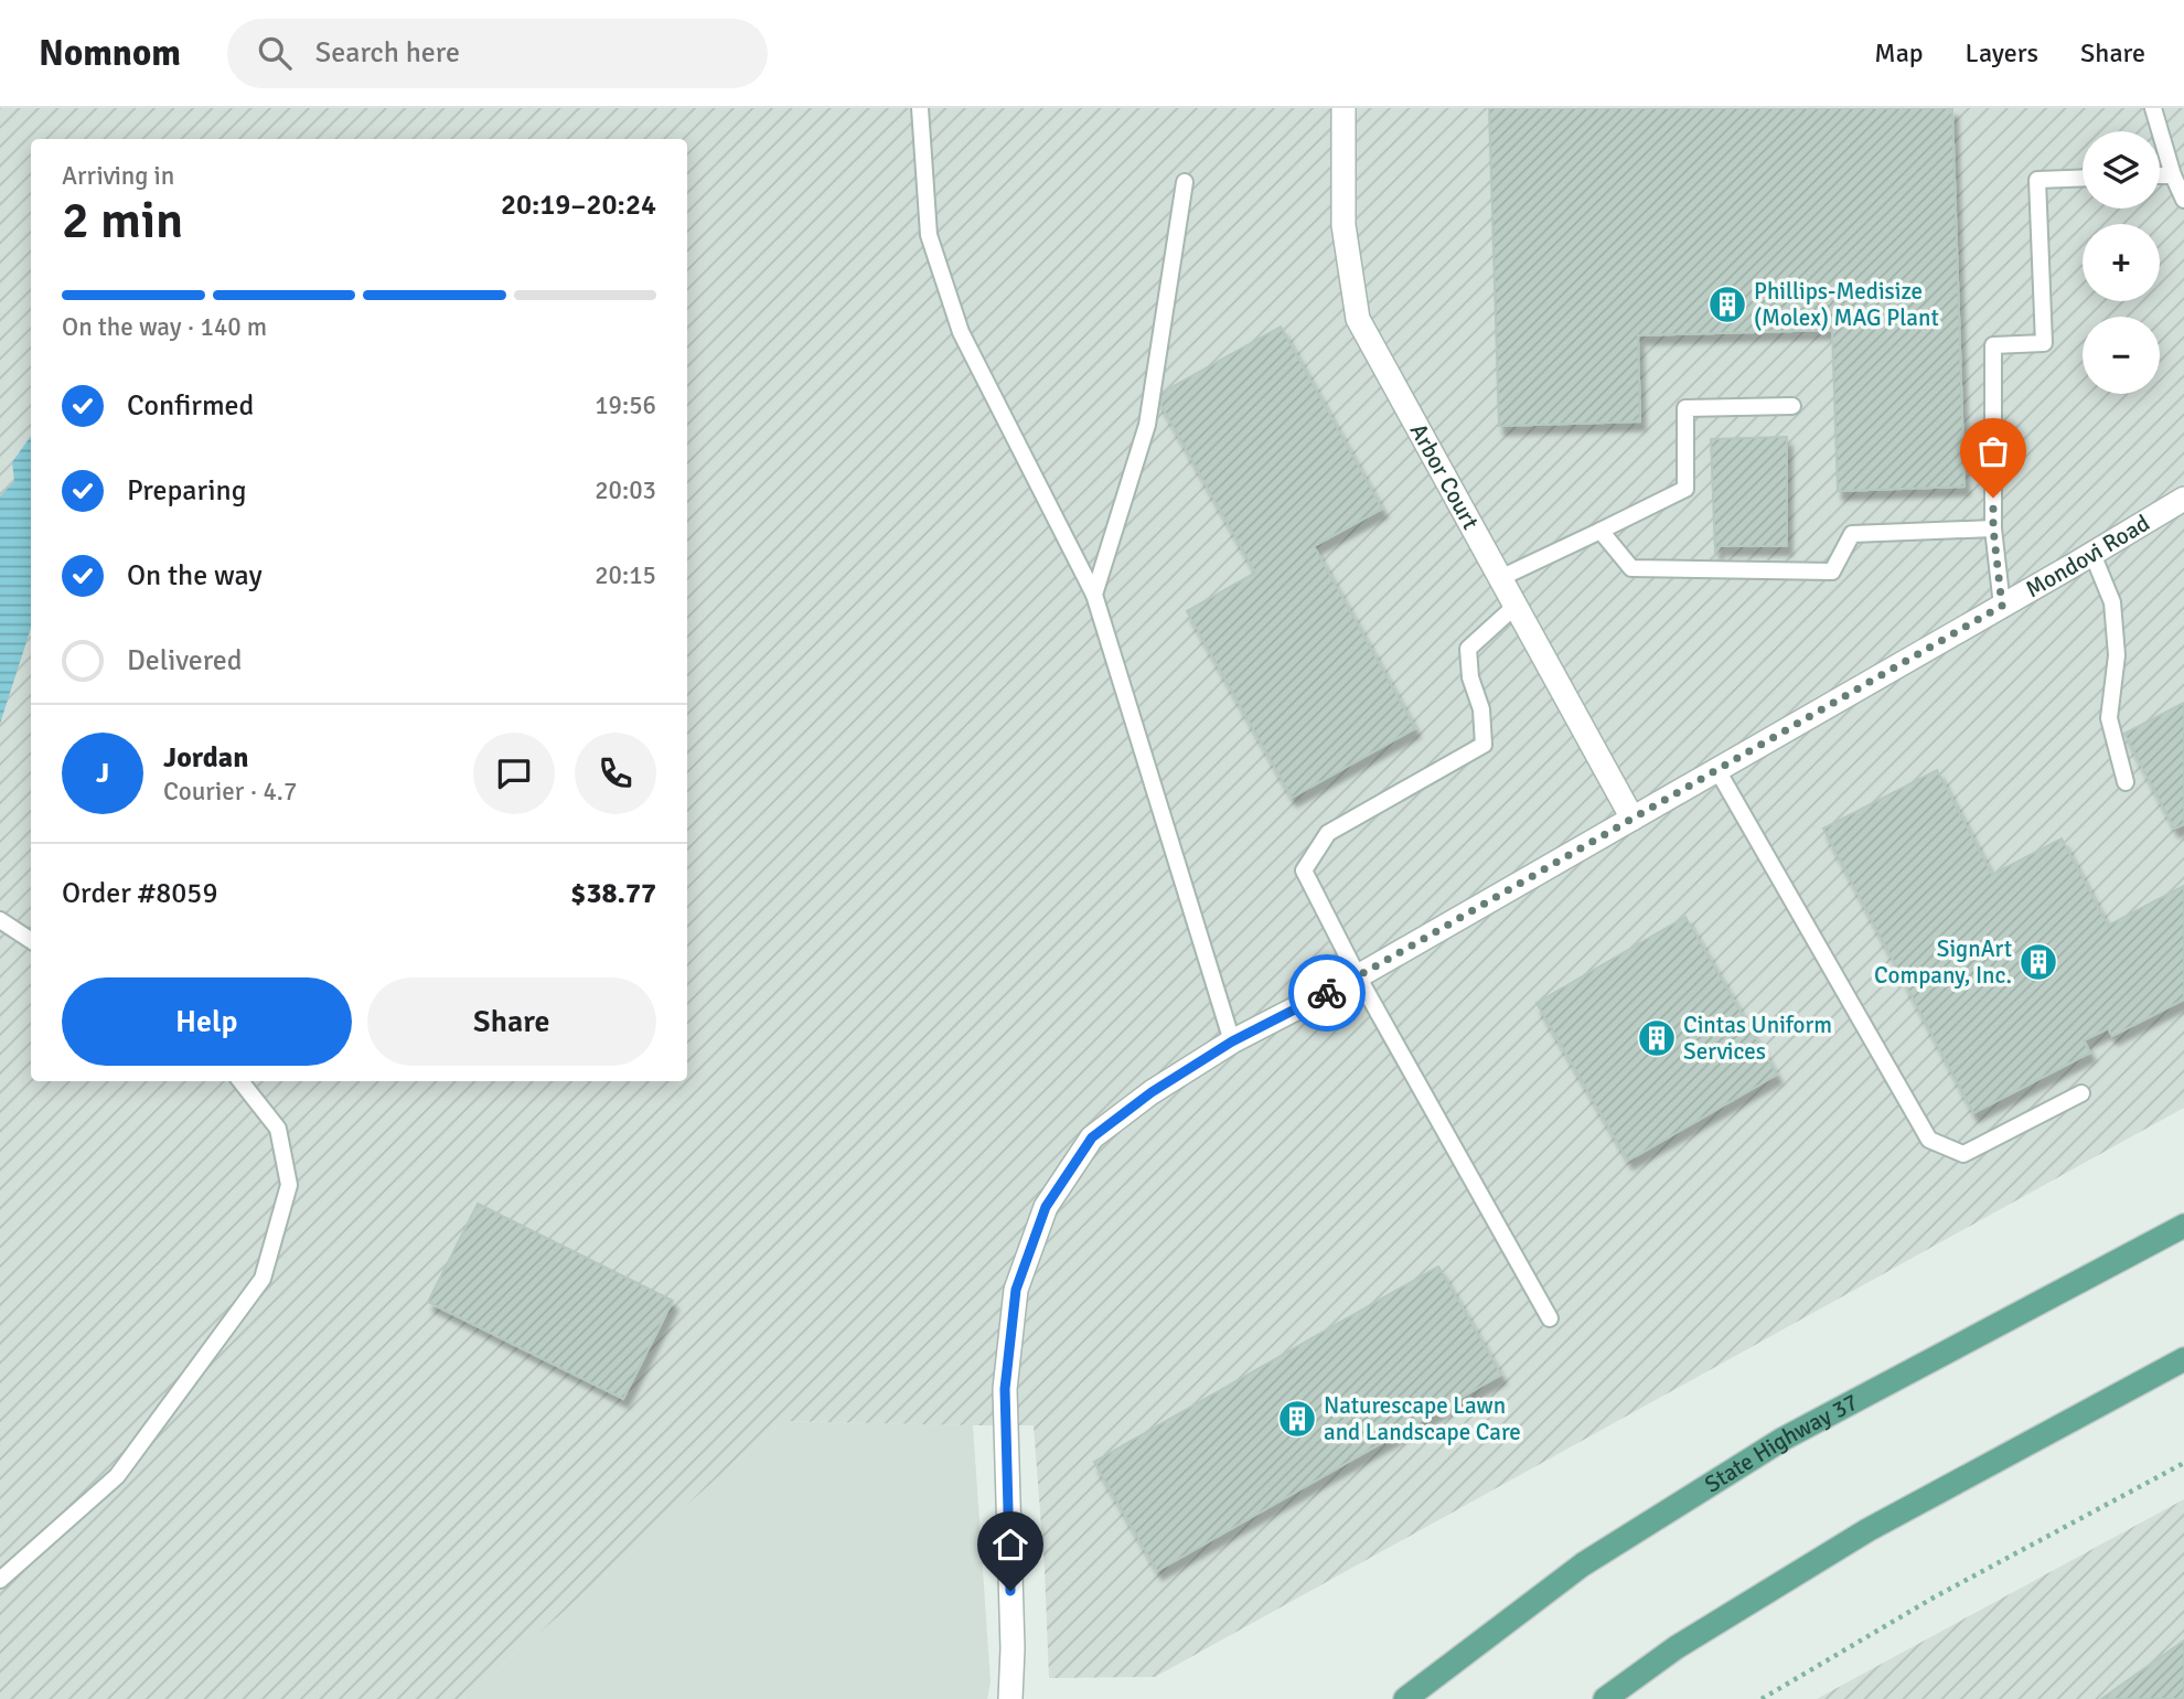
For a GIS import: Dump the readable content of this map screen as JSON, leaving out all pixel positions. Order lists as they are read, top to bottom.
{
  "streets": {
    "main road": ["State Highway 37"],
    "street": ["Arbor Court", "Mondovi Road"]
  },
  "crossings": [
    ["Arbor Court", "Mondovi Road"]
  ],
  "places": {
    "building": [
      "Phillips-Medisize (Molex) MAG Plant",
      "SignArt Company, Inc.",
      "Cintas Uniform Services",
      "Naturescape Lawn and Landscape Care"
    ]
  },
  "page": {
    "header": "Nomnom",
    "search": "Search here",
    "nav": ["Map", "Layers", "Share"],
    "map_buttons": ["+", "−"],
    "heading": ["2 min", "Arriving in", "20:19–20:24"],
    "panel": [
      "Jordan",
      "Courier · 4.7",
      "Order #8059",
      "$38.77"
    ],
    "bar": "On the way · 140 m",
    "list": [
      ["Confirmed", "19:56"],
      ["Preparing", "20:03"],
      ["On the way", "20:15"],
      "Delivered"
    ],
    "round": "J",
    "buttons": ["Help", "Share"]
  }
}
